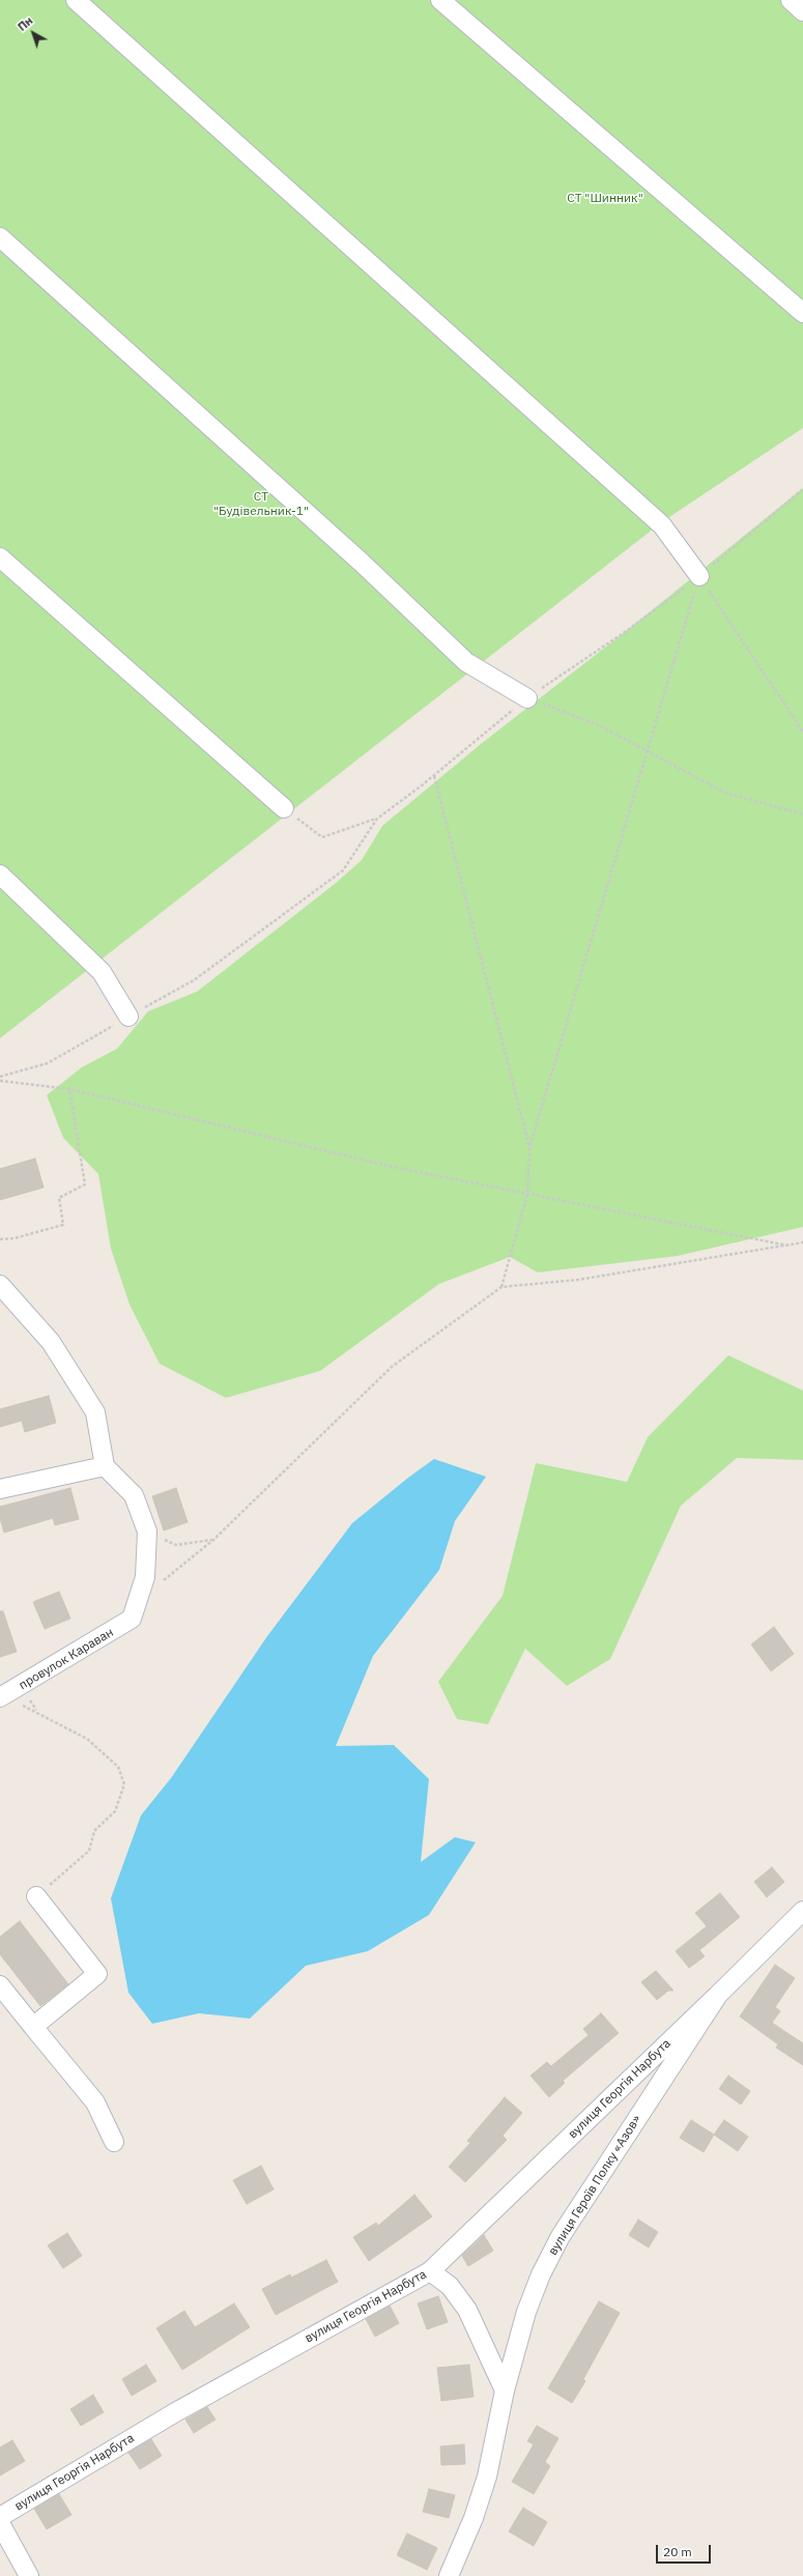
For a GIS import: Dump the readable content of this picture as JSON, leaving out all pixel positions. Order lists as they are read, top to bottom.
{
  "streets": {
    "street": ["провулок Караван", "вулиця Георгія Нарбута", "вулиця Героїв Полку «Азов»"]
  },
  "crossings": [
    ["вулиця Георгія Нарбута", "вулиця Героїв Полку «Азов»"]
  ],
  "parks": ["СТ \"Шинник\"", "СТ \"Будівельник-1\""],
  "scale_bar": "20 m",
  "north": "top left"
}
